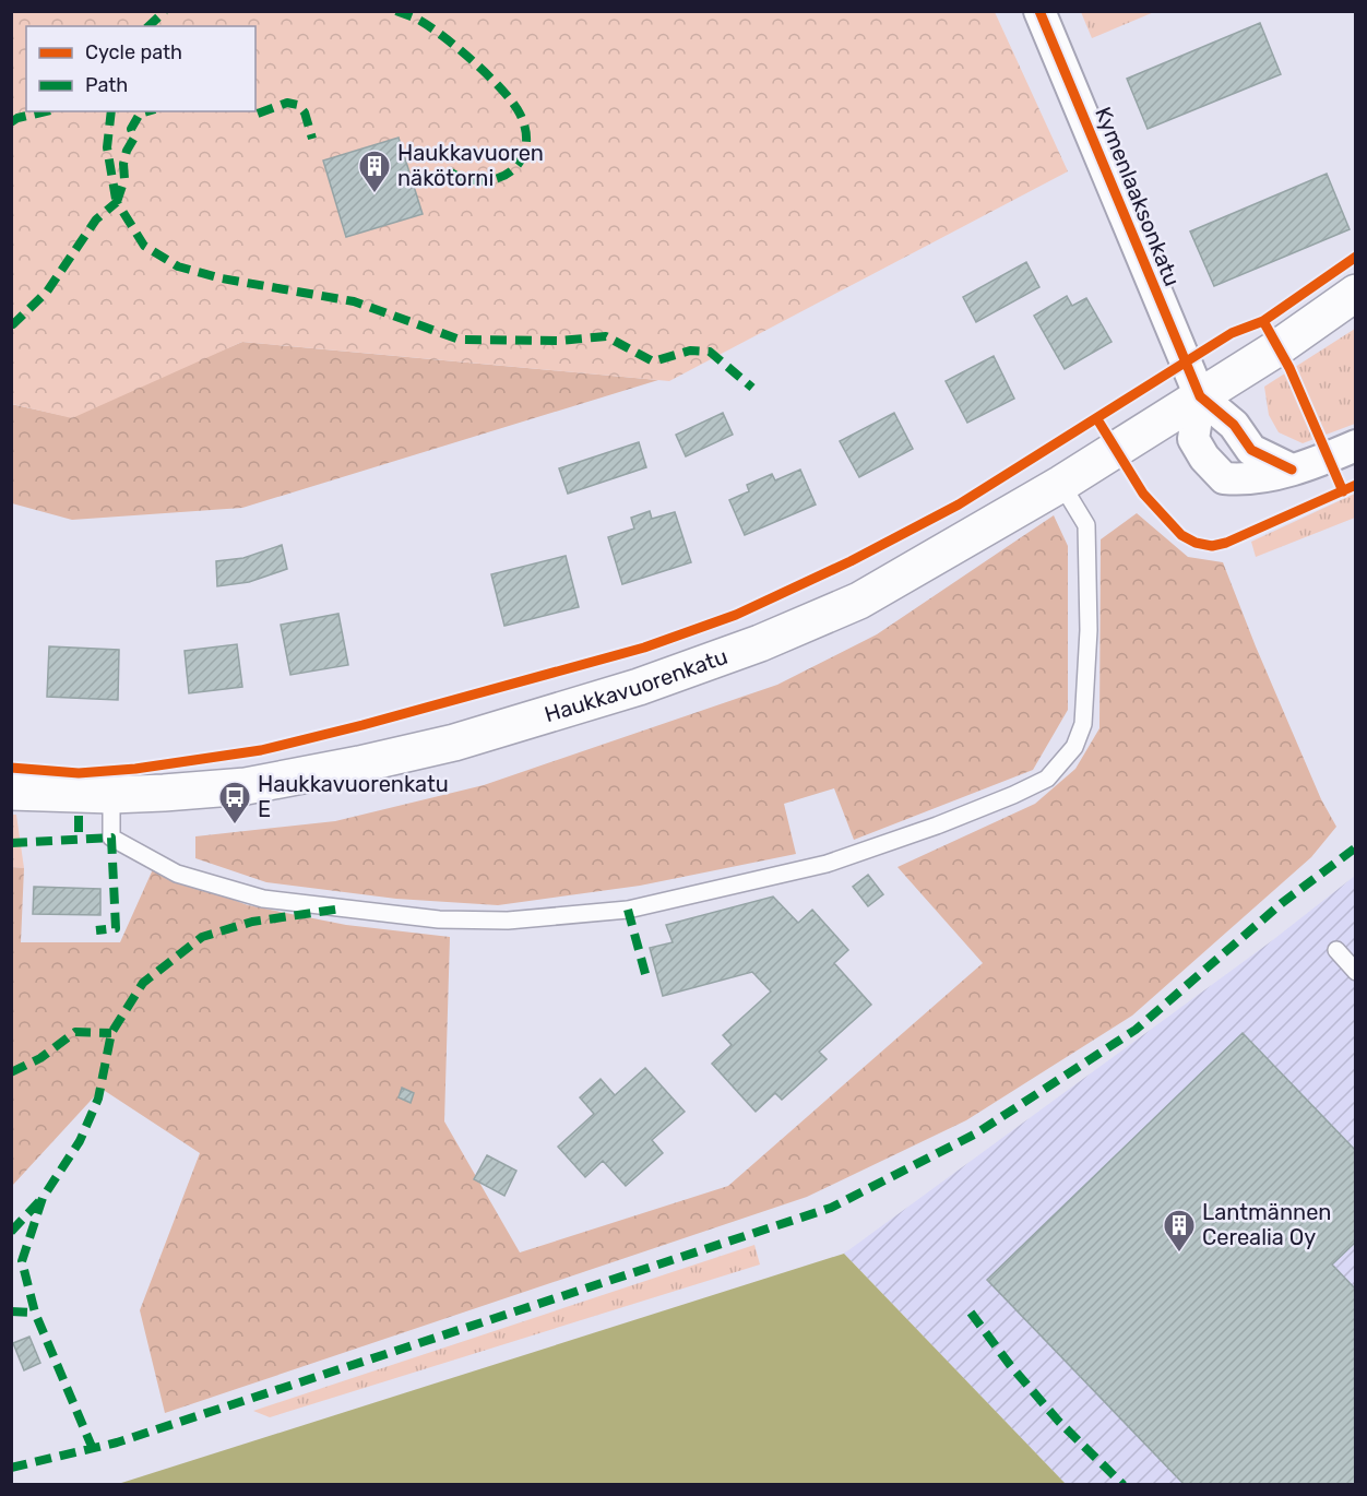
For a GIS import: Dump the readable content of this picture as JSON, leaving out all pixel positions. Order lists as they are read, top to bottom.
{
  "streets": {
    "main road": ["Haukkavuorenkatu"],
    "street": ["Kymenlaaksonkatu"]
  },
  "crossings": [
    ["Kymenlaaksonkatu", "Haukkavuorenkatu"]
  ],
  "places": {
    "building": ["Haukkavuoren näkötorni", "Lantmännen Cerealia Oy"],
    "bus stop": ["Haukkavuorenkatu E"]
  },
  "legend": ["Cycle path", "Path"]
}
